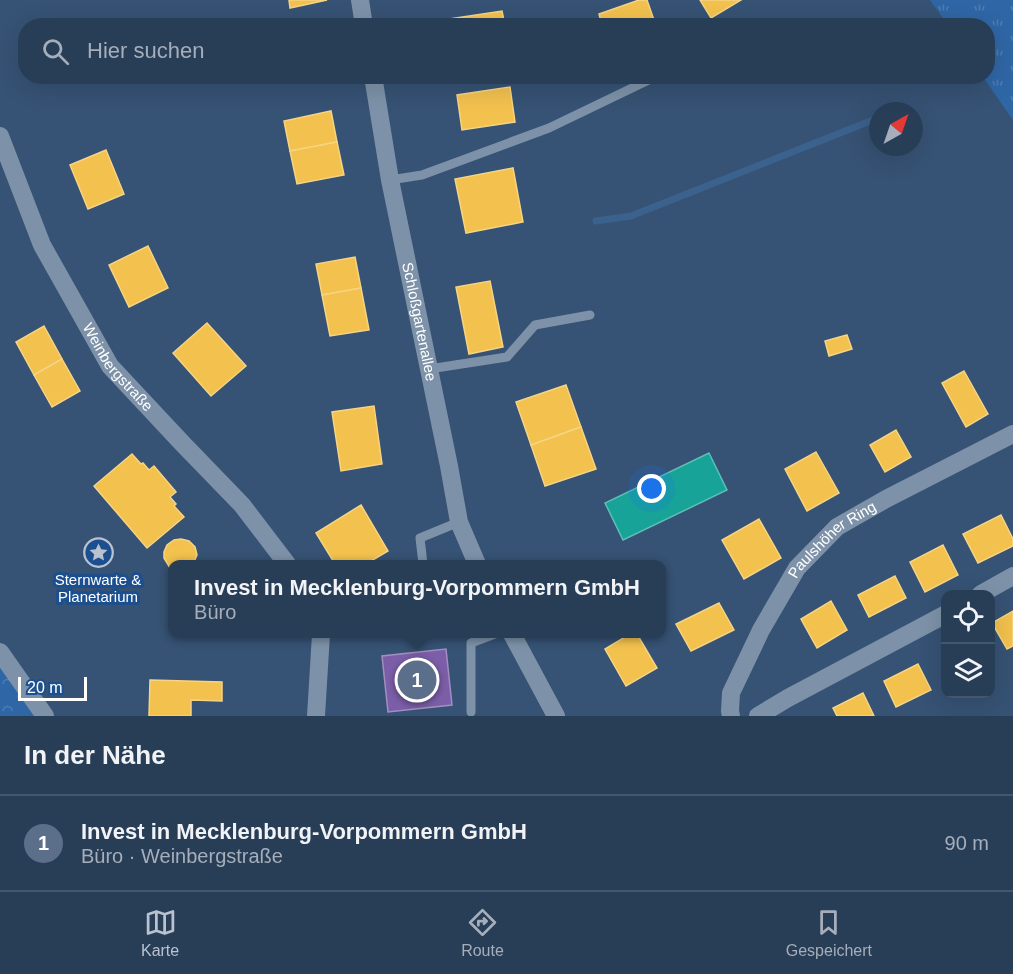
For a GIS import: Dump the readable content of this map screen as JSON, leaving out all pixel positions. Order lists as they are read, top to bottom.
{
  "streets": {
    "street": ["Schloßgartenallee", "Weinbergstraße", "Paulshöher Ring"]
  },
  "places": {
    "place": ["Sternwarte & Planetarium"]
  },
  "scale_bar": "20 m",
  "north": "top right",
  "page": {
    "search": "Hier suchen",
    "popup": ["Invest in Mecklenburg-Vorpommern GmbH", "Büro"],
    "pins": "1",
    "scale": "20 m",
    "heading": "In der Nähe",
    "list": [
      {
        "mark": "1",
        "name": "Invest in Mecklenburg-Vorpommern GmbH",
        "note": "Büro · Weinbergstraße",
        "value": "90 m"
      }
    ],
    "nav": ["Karte", "Route", "Gespeichert"]
  }
}
